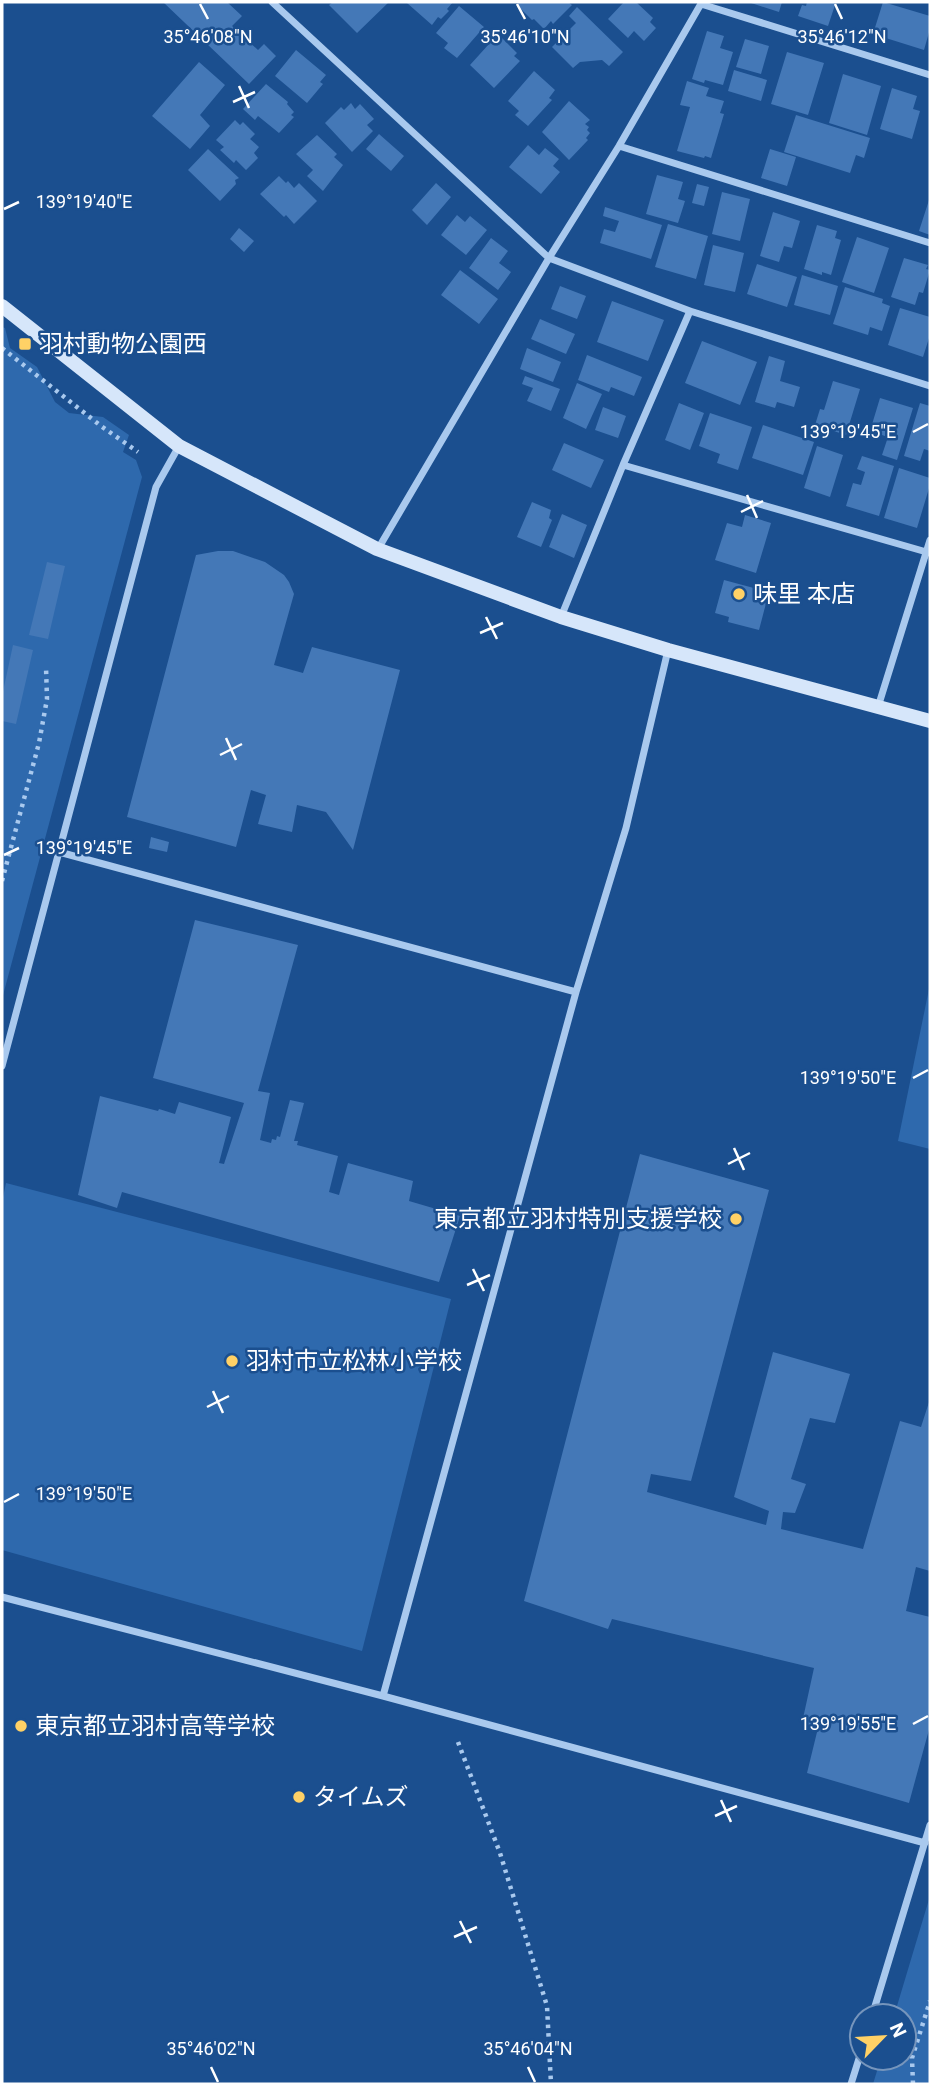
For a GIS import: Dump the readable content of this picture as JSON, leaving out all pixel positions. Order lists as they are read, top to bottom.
{
  "places": {
    "transit": ["羽村動物公園西"],
    "other": [
      "味里 本店",
      "東京都立羽村特別支援学校",
      "羽村市立松林小学校",
      "東京都立羽村高等学校",
      "タイムズ"
    ]
  },
  "north": "top right",
  "coordinates": [
    "35°46'08\"N",
    "35°46'10\"N",
    "35°46'12\"N",
    "139°19'40\"E",
    "139°19'45\"E",
    "139°19'50\"E",
    "139°19'55\"E",
    "35°46'02\"N",
    "35°46'04\"N"
  ]
}
